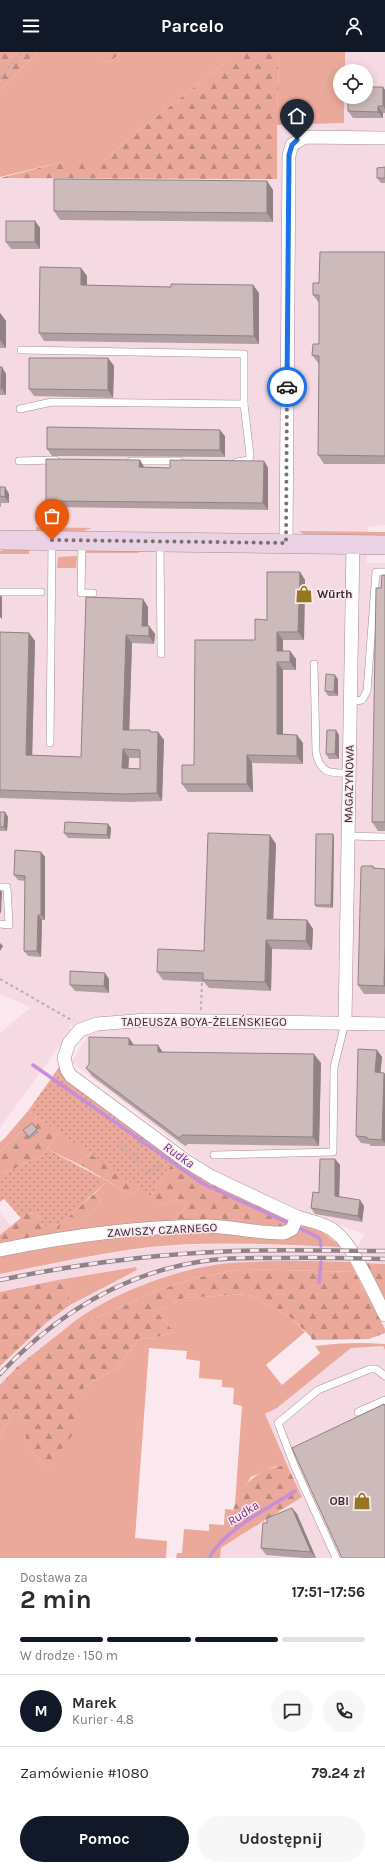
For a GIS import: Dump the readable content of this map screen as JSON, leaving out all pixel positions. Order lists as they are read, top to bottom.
{
  "streets": {
    "street": ["MAGAZYNOWA", "TADEUSZA BOYA-ŻELEŃSKIEGO", "ZAWISZY CZARNEGO"]
  },
  "crossings": [
    ["MAGAZYNOWA", "TADEUSZA BOYA-ŻELEŃSKIEGO"]
  ],
  "water": ["Rudka"],
  "places": {
    "shop": ["Würth", "OBI"]
  },
  "page": {
    "header": "Parcelo",
    "heading": ["2 min", "Dostawa za", "17:51–17:56"],
    "panel": [
      "Marek",
      "Kurier · 4.8",
      "Zamówienie #1080",
      "79.24 zł"
    ],
    "bar": "W drodze · 150 m",
    "round": "M",
    "buttons": ["Pomoc", "Udostępnij"]
  }
}
